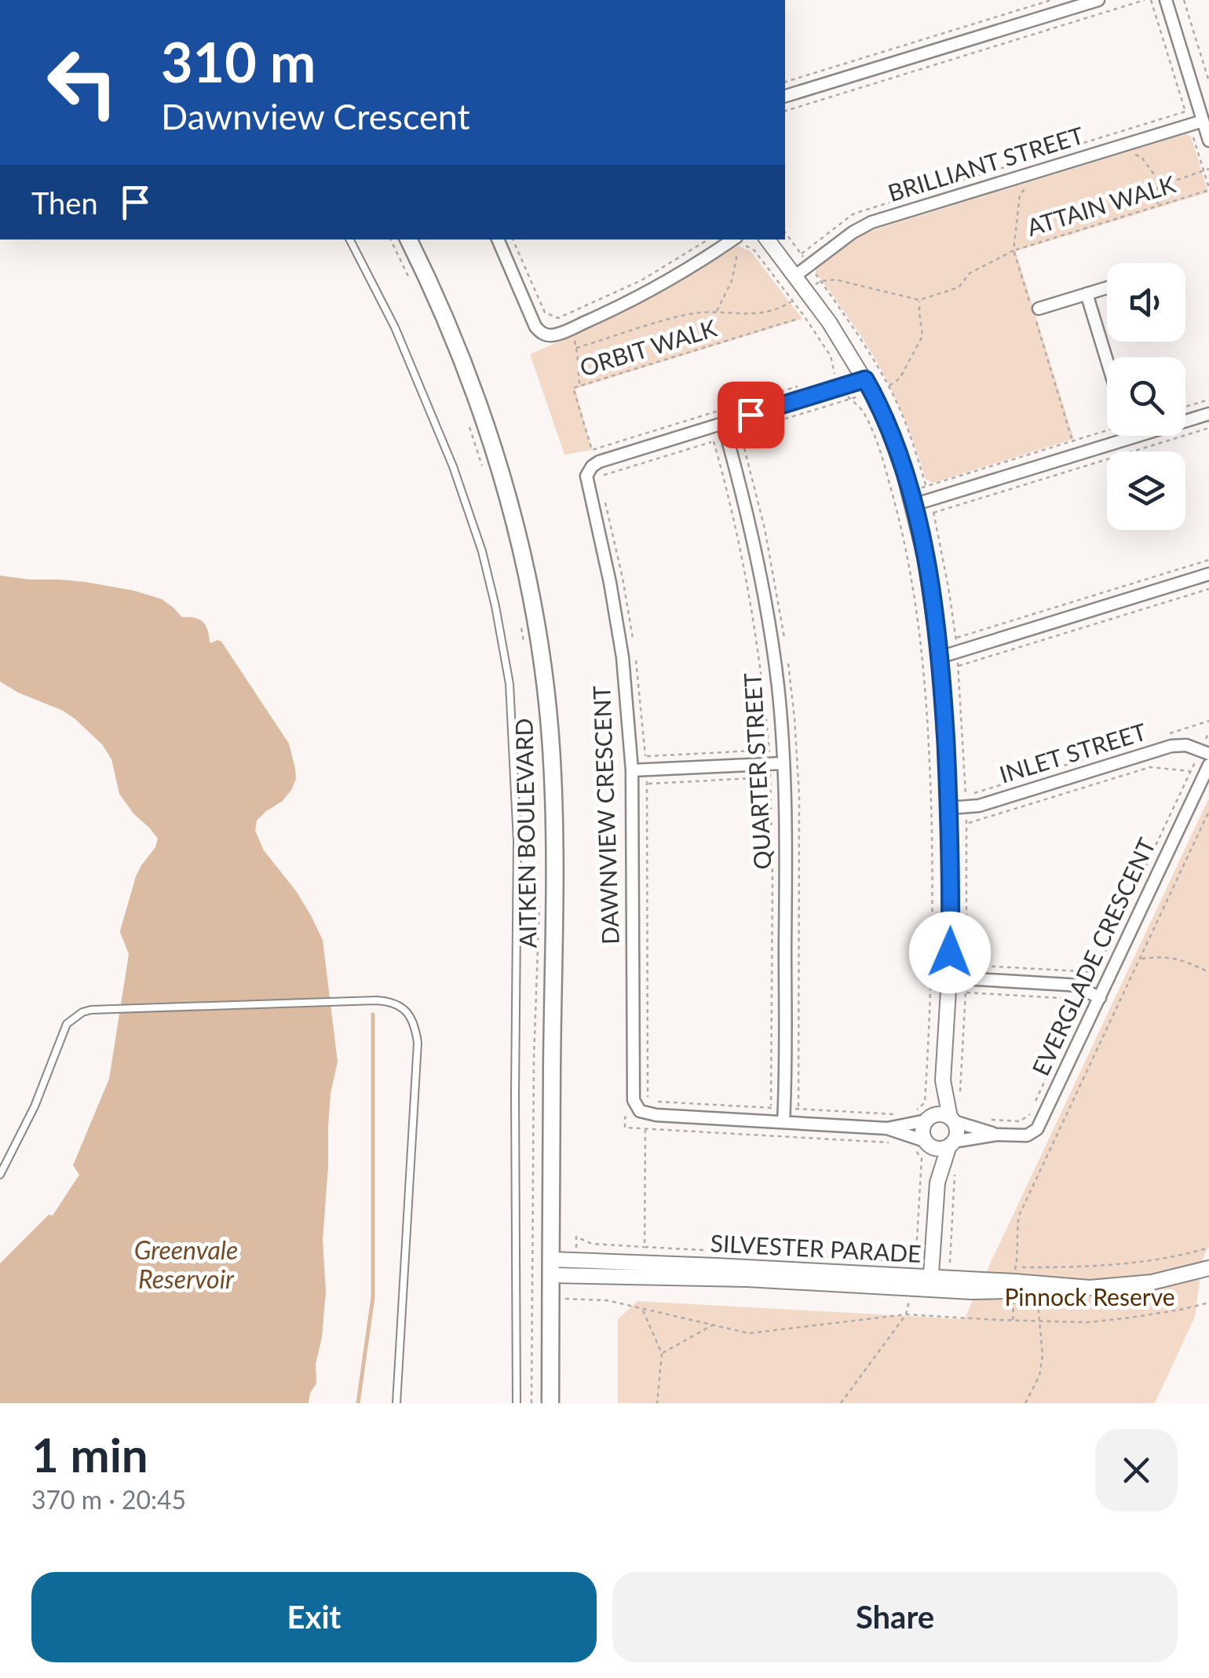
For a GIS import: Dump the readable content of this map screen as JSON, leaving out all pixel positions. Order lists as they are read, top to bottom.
{
  "streets": {
    "main road": ["AITKEN BOULEVARD"],
    "street": [
      "BRILLIANT STREET",
      "INLET STREET",
      "QUARTER STREET",
      "DAWNVIEW CRESCENT",
      "EVERGLADE CRESCENT",
      "SILVESTER PARADE"
    ],
    "path": ["ATTAIN WALK", "ORBIT WALK"]
  },
  "crossings": [
    ["QUARTER STREET", "DAWNVIEW CRESCENT"],
    ["DAWNVIEW CRESCENT", "EVERGLADE CRESCENT"],
    ["AITKEN BOULEVARD", "SILVESTER PARADE"]
  ],
  "water": ["Greenvale Reservoir"],
  "parks": ["Pinnock Reserve"],
  "page": {
    "turn": ["310 m", "Dawnview Crescent"],
    "then": "Then",
    "heading": ["1 min", "370 m · 20:45"],
    "buttons": ["Exit", "Share"]
  }
}
